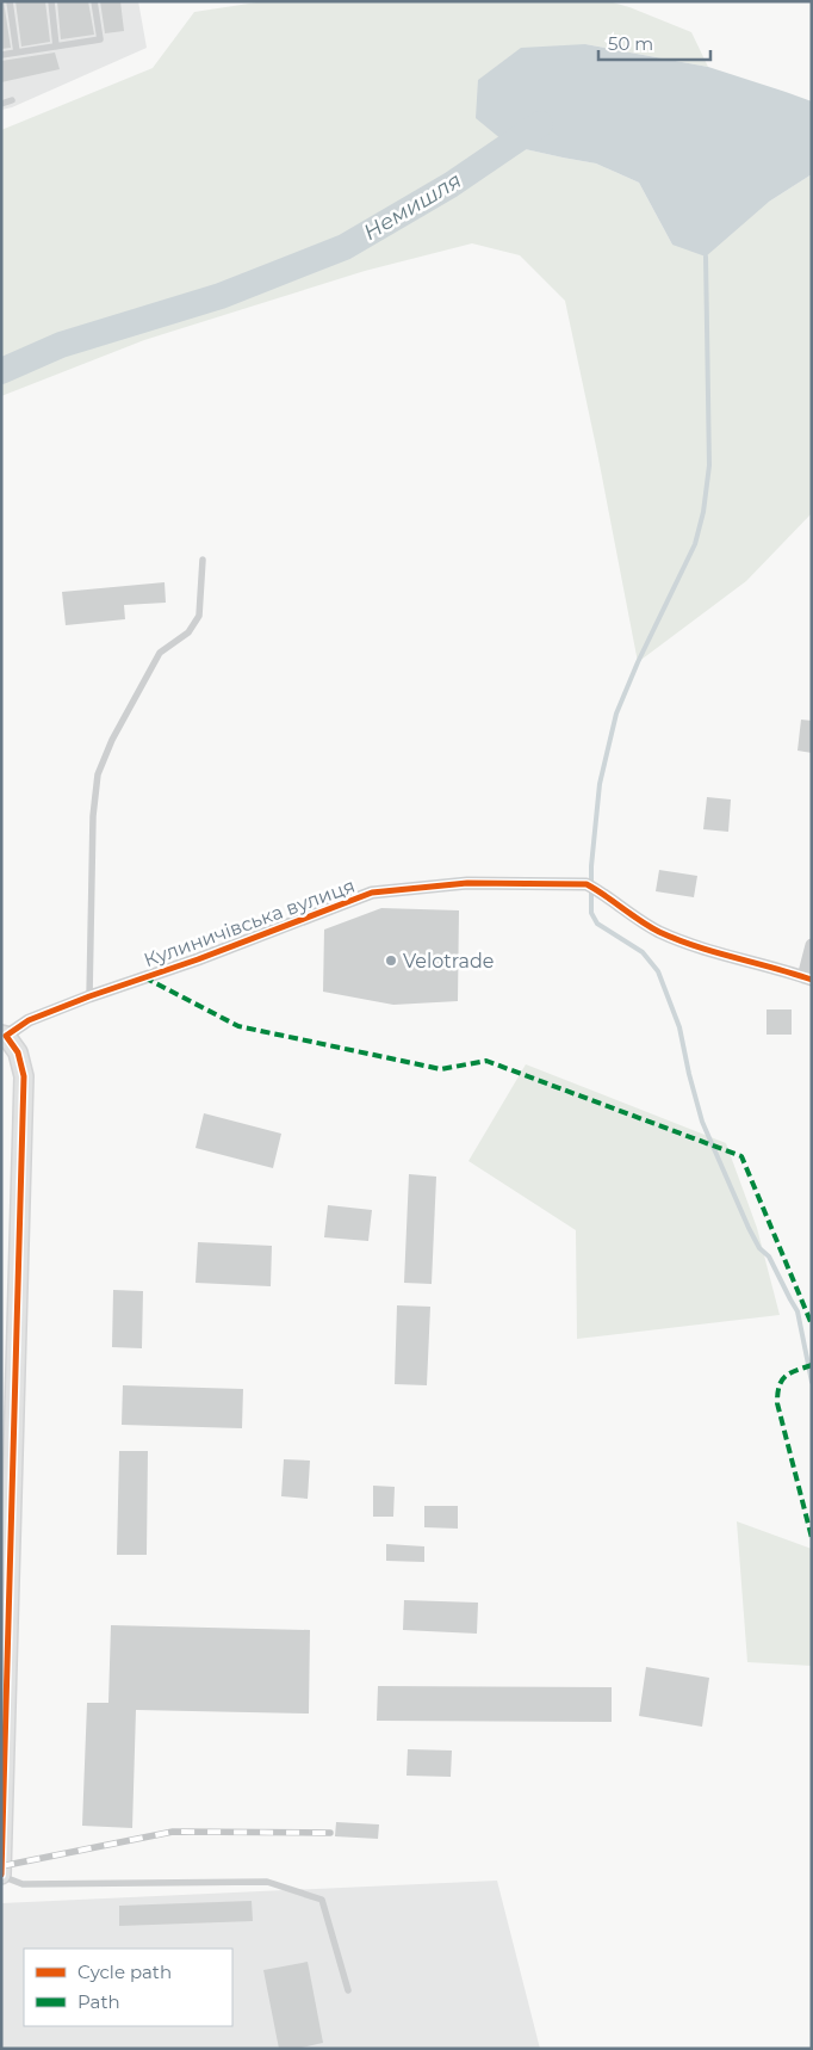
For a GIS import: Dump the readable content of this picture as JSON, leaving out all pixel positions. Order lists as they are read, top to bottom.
{
  "streets": {
    "street": ["Кулиничівська вулиця"]
  },
  "water": ["Немишля"],
  "places": ["Velotrade"],
  "legend": ["Cycle path", "Path"],
  "scale_bar": "50 m"
}
